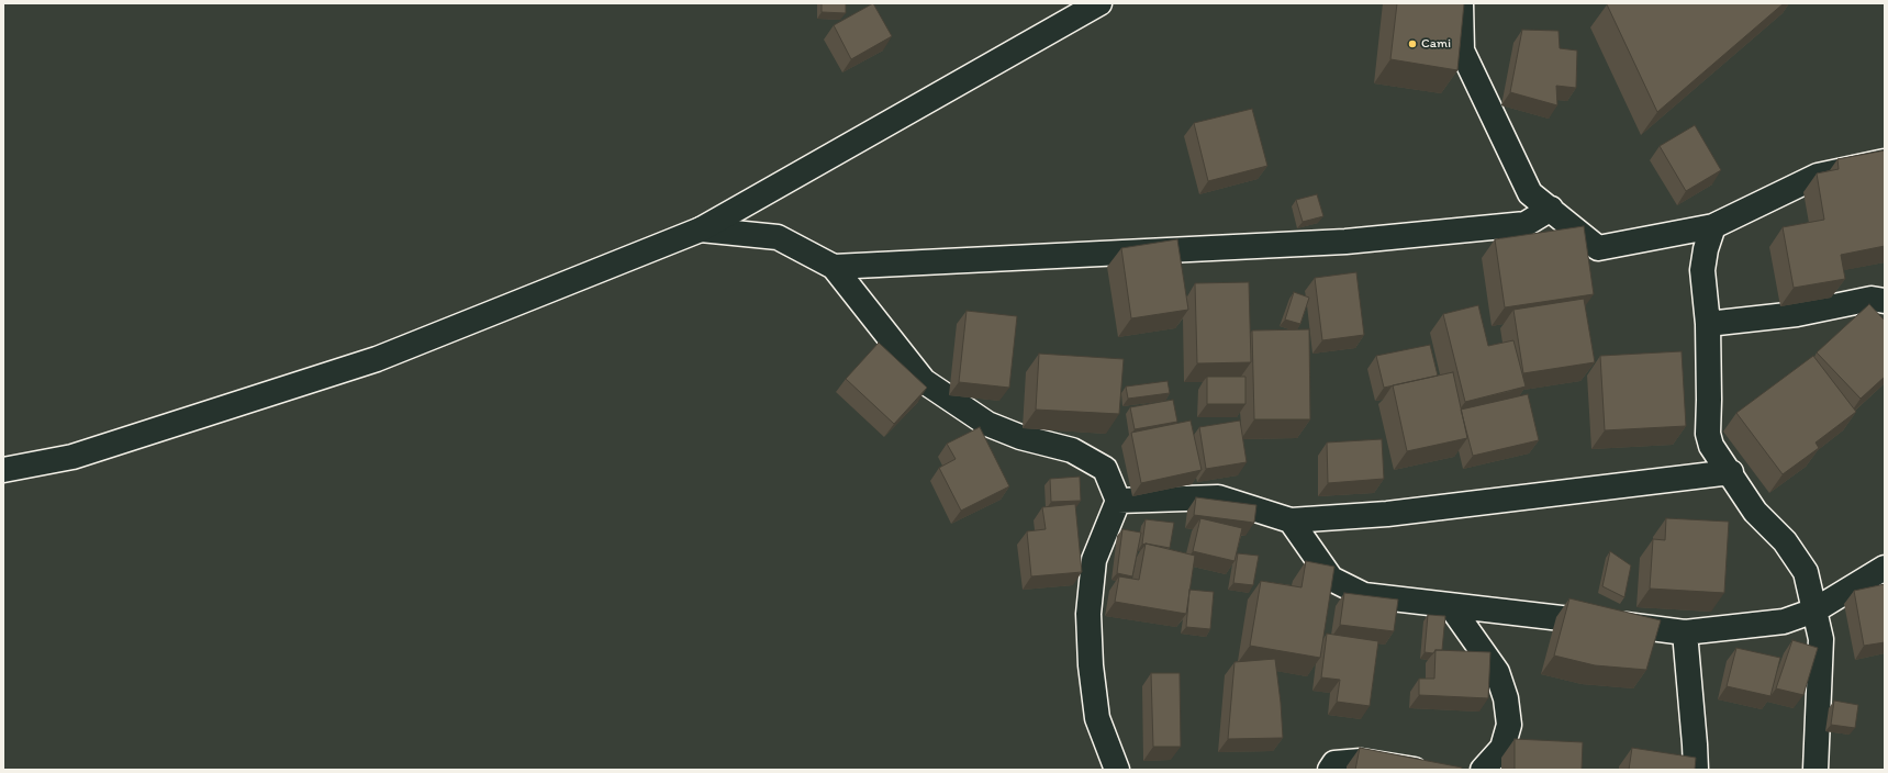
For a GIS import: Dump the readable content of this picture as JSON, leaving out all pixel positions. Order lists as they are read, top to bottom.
{
  "places": ["Cami"]
}
